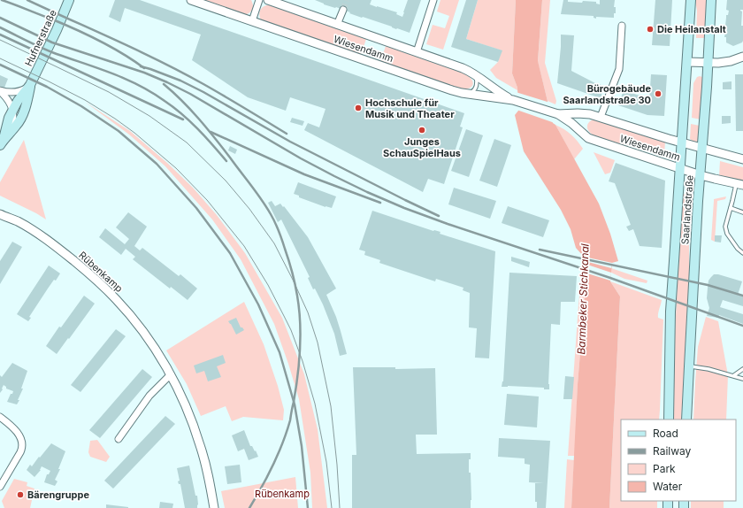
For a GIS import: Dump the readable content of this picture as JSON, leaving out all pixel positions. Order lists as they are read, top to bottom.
{
  "streets": {
    "main road": ["Hufnerstraße", "Saarlandstraße"],
    "street": ["Wiesendamm", "Rübenkamp"]
  },
  "crossings": [
    ["Wiesendamm", "Saarlandstraße"]
  ],
  "water": ["Barmbeker Stichkanal"],
  "parks": ["Rübenkamp"],
  "places": [
    "Die Heilanstalt",
    "Bürogebäude Saarlandstraße 30",
    "Hochschule für Musik und Theater",
    "Junges SchauSpielHaus",
    "Bärengruppe"
  ],
  "legend": [
    "Road",
    "Railway",
    "Park",
    "Water"
  ]
}
